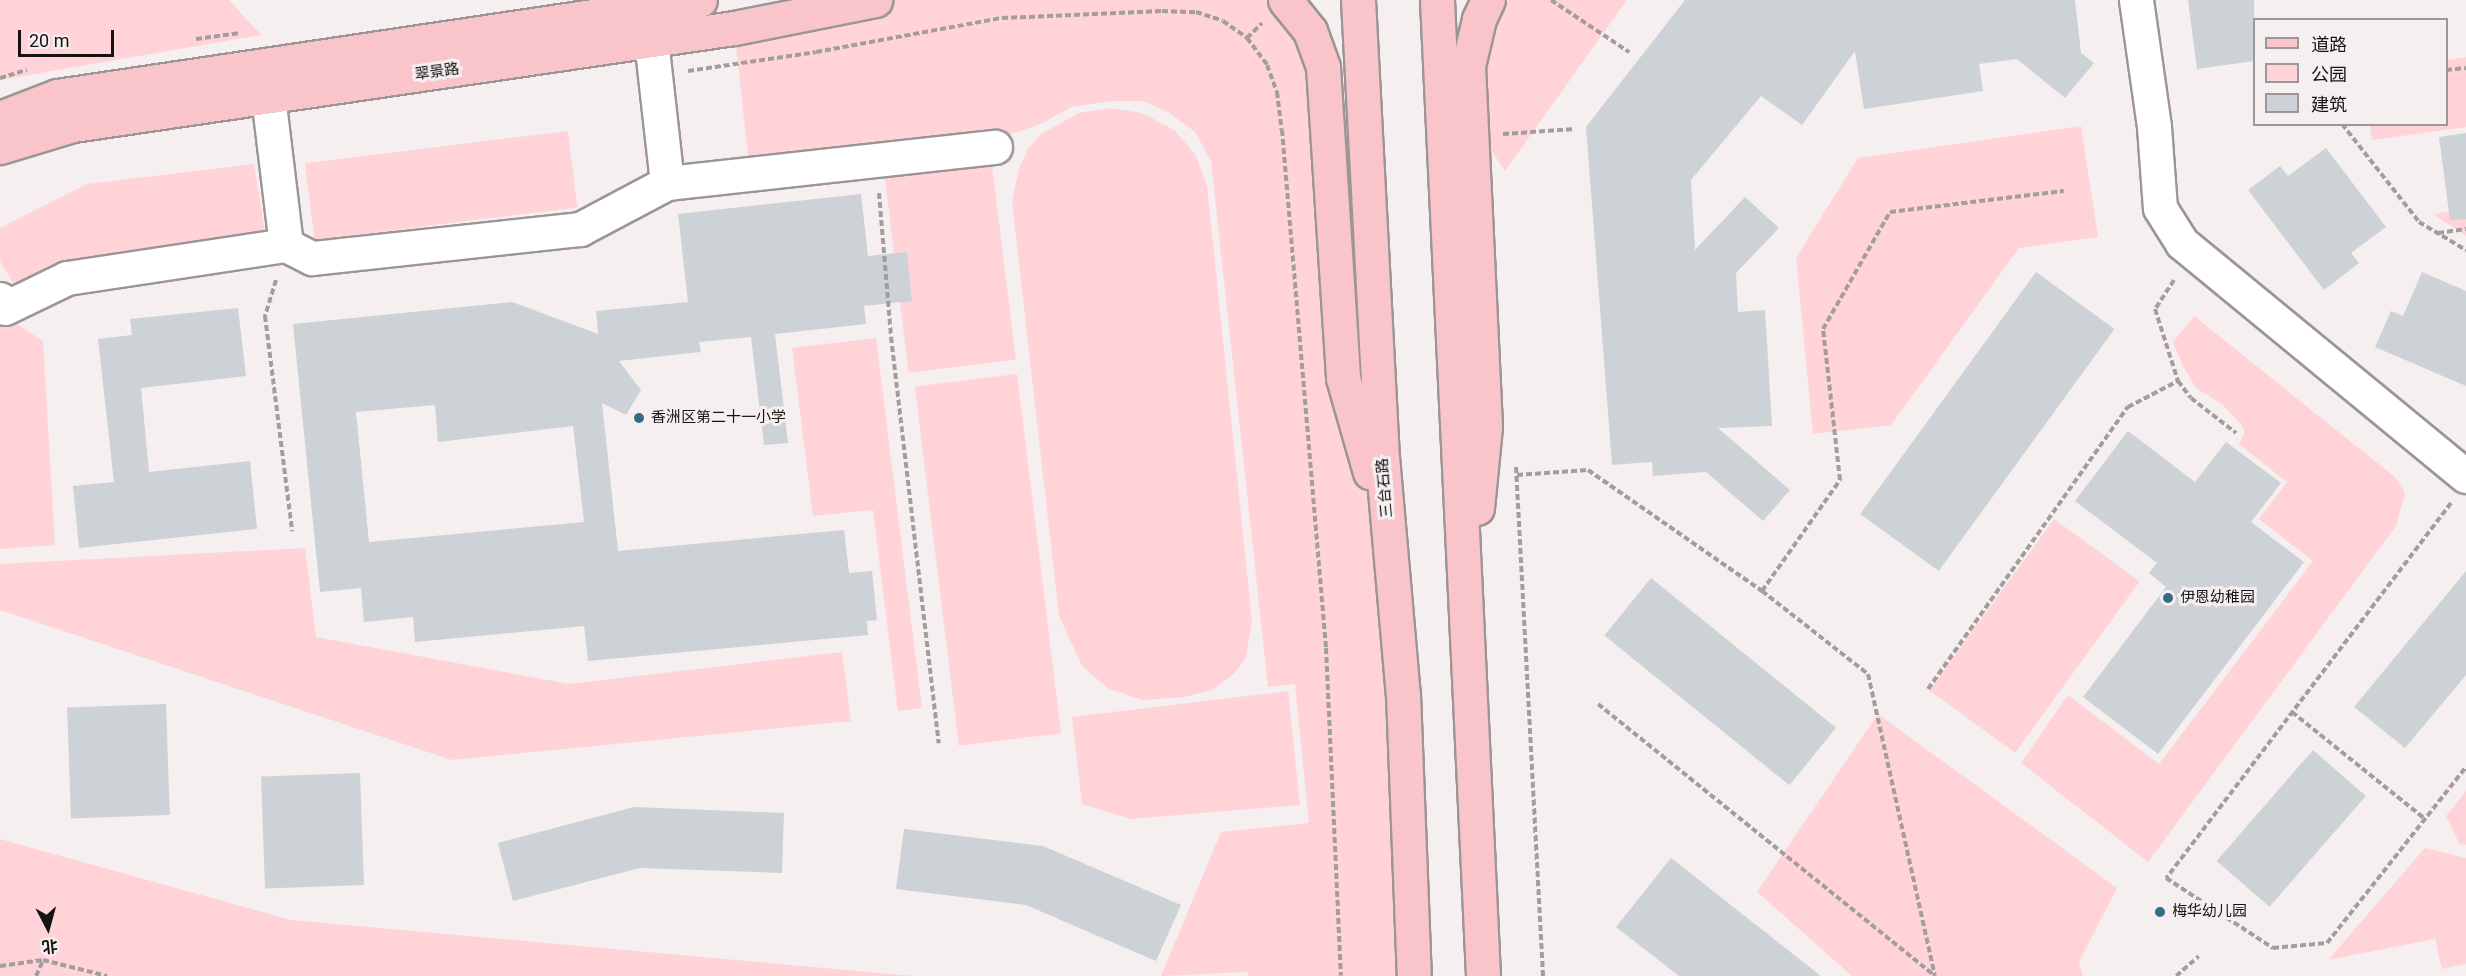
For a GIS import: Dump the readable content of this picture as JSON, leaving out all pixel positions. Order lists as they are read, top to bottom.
{
  "streets": {
    "main road": ["翠景路", "三台石路"]
  },
  "places": ["香洲区第二十一小学", "伊恩幼稚园", "梅华幼儿园"],
  "legend": ["道路", "公园", "建筑"],
  "scale_bar": "20 m",
  "north": "bottom"
}
